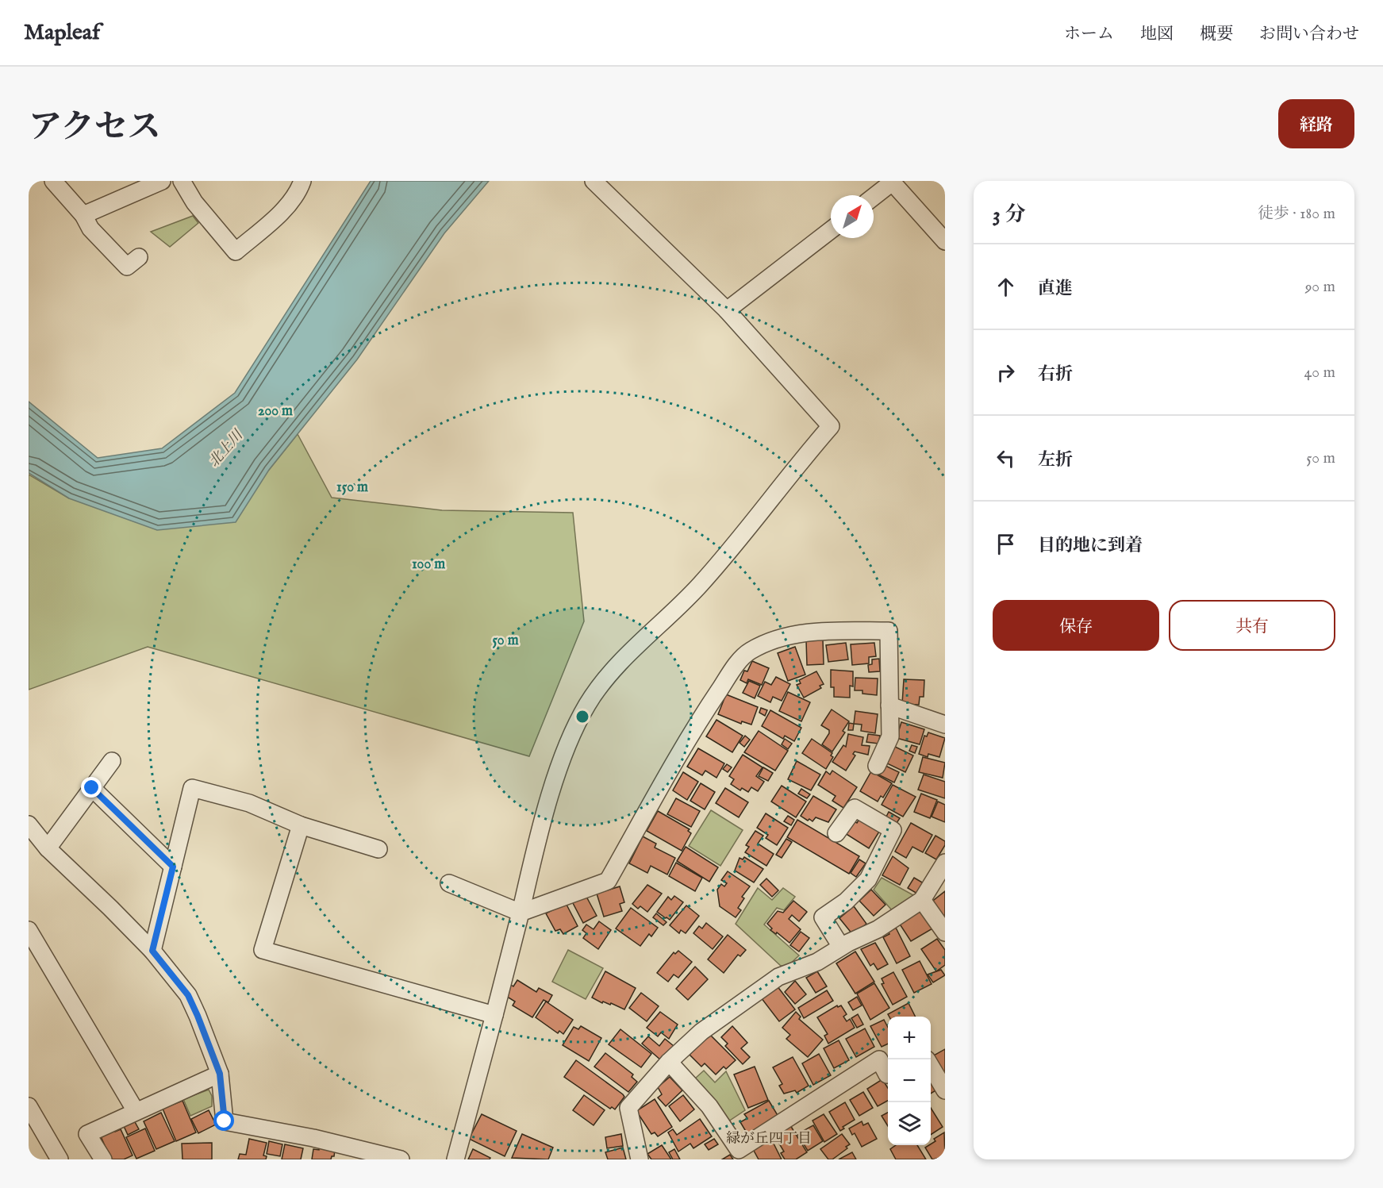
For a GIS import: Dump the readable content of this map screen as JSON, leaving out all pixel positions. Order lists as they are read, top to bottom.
{
  "districts": ["緑が丘四丁目"],
  "water": ["北上川"],
  "north": "top right",
  "page": {
    "header": "Mapleaf",
    "nav": [
      "ホーム",
      "地図",
      "概要",
      "お問い合わせ"
    ],
    "title": "アクセス",
    "buttons": [
      "経路",
      ["保存", "共有"]
    ],
    "heading": ["3 分", "徒歩 · 180 m"],
    "list": [
      ["直進", "90 m"],
      ["右折", "40 m"],
      ["左折", "50 m"],
      "目的地に到着"
    ],
    "map_buttons": ["+", "−"]
  },
  "rings": [
    "200 m",
    "150 m",
    "100 m",
    "50 m"
  ]
}
